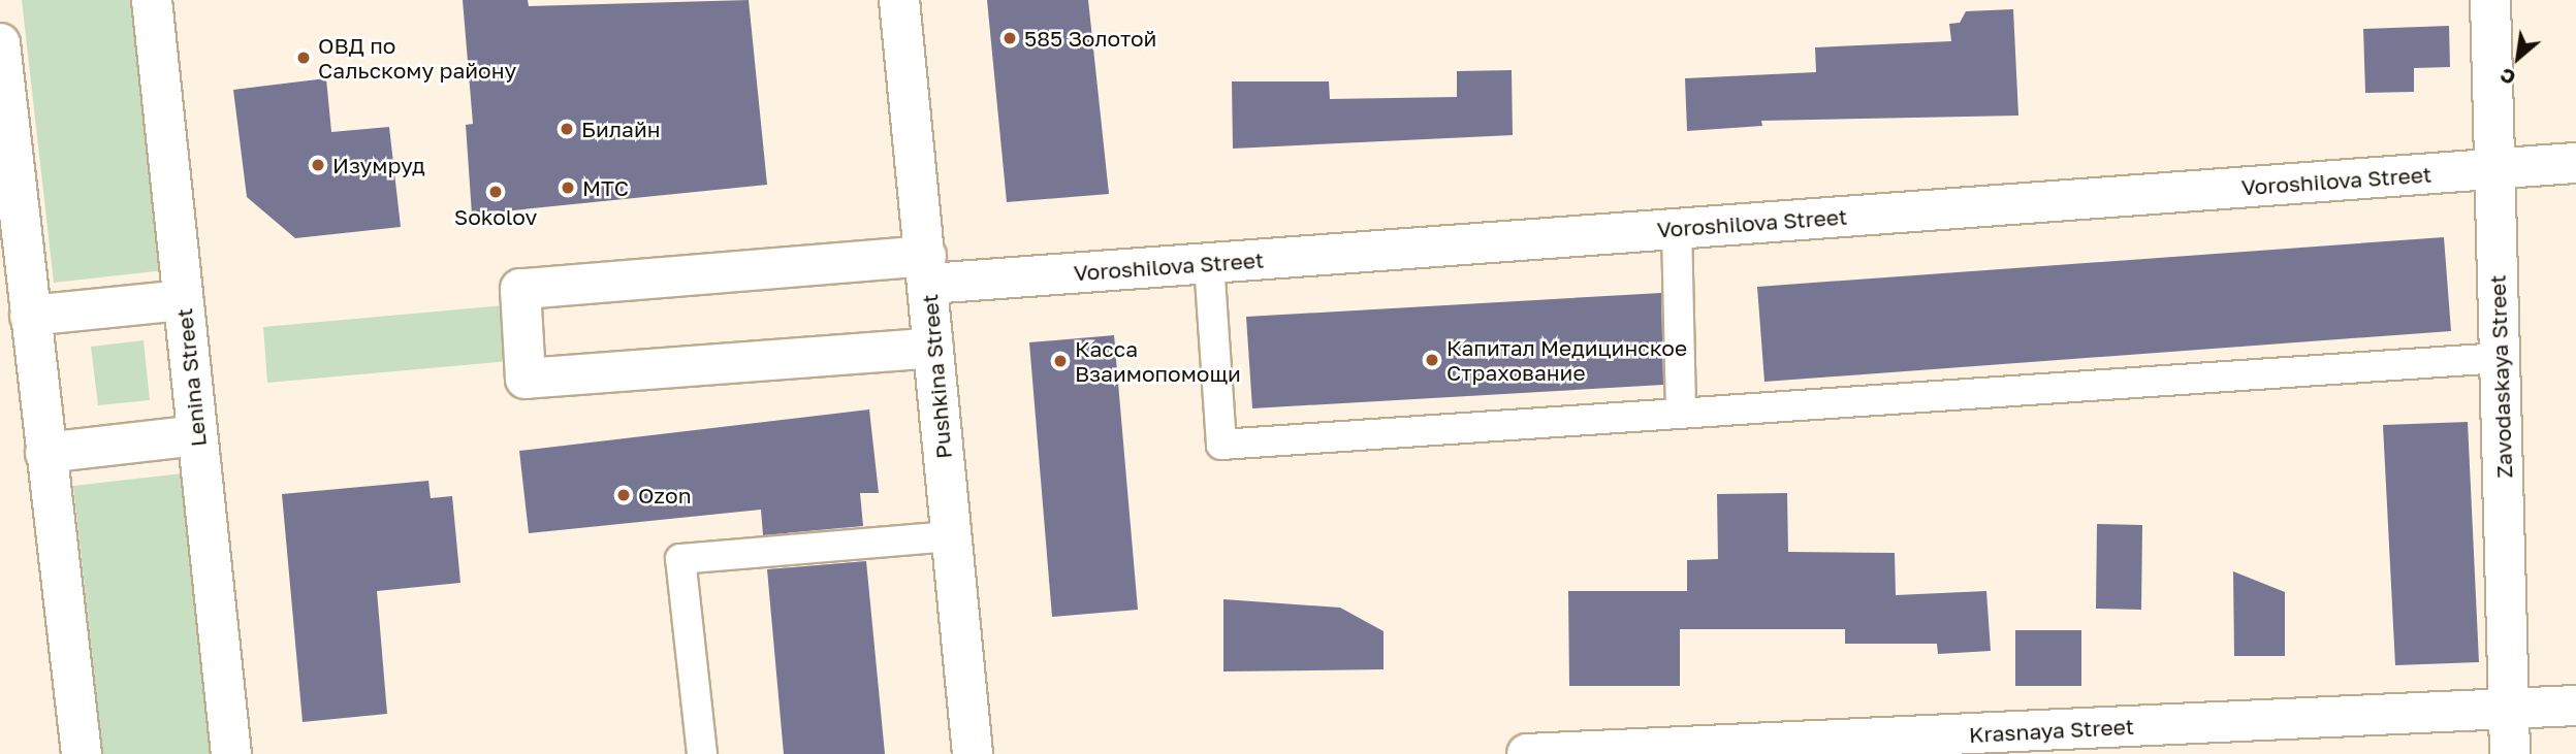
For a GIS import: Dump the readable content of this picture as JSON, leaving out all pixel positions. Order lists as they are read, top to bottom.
{
  "streets": {
    "street": [
      "Voroshilova Street",
      "Pushkina Street",
      "Zavodaskaya Street",
      "Lenina Street",
      "Krasnaya Street"
    ]
  },
  "crossings": [
    ["Voroshilova Street", "Pushkina Street"],
    ["Voroshilova Street", "Zavodaskaya Street"],
    ["Zavodaskaya Street", "Krasnaya Street"]
  ],
  "places": [
    "585 Золотой",
    "ОВД по Сальскому району",
    "Билайн",
    "Изумруд",
    "МТС",
    "Sokolov",
    "Капитал Медицинское Страхование",
    "Касса Взаимопомощи",
    "Ozon"
  ],
  "north": "bottom left"
}
